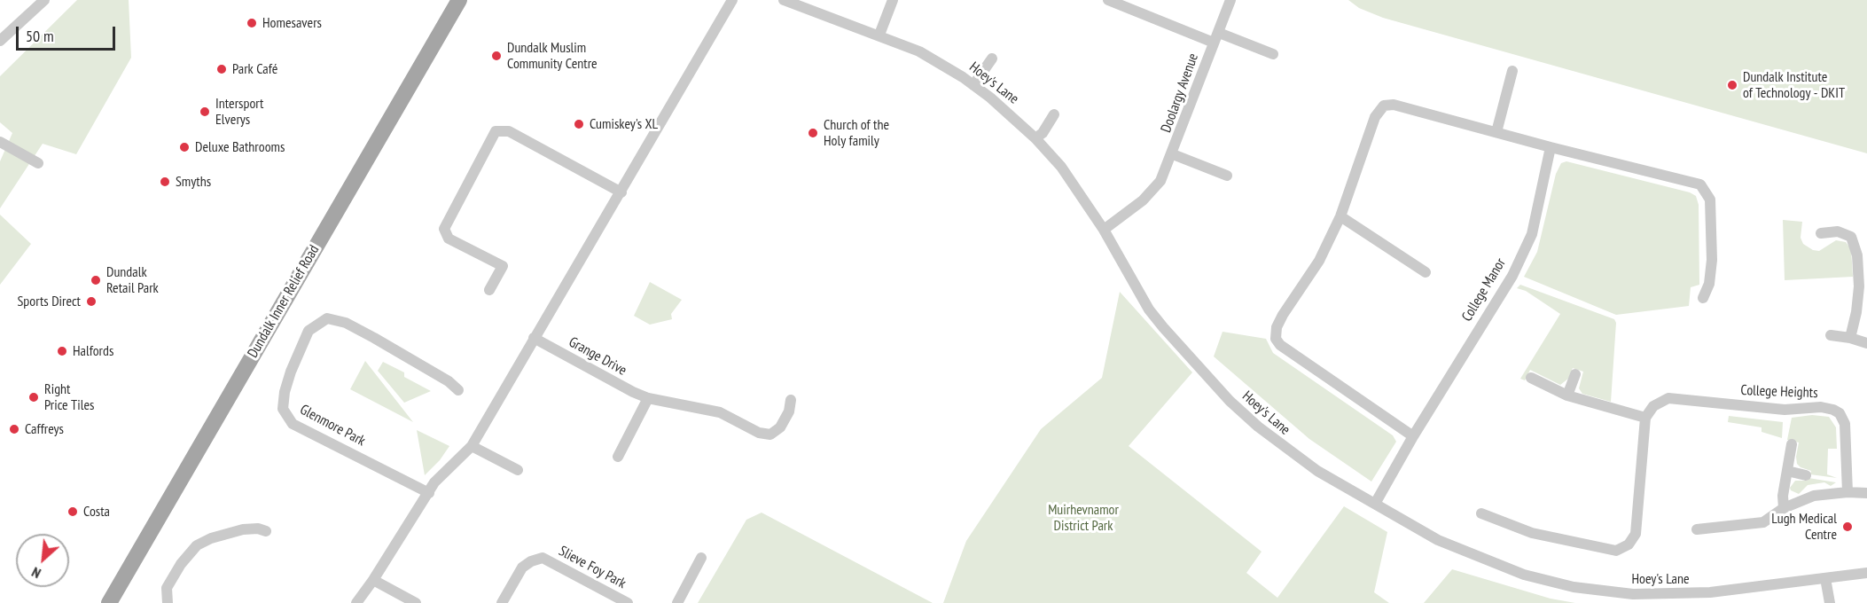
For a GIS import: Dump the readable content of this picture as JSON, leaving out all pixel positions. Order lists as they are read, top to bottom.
{
  "streets": {
    "main road": ["Dundalk Inner Relief Road"],
    "street": [
      "Hoey's Lane",
      "Doolargy Avenue",
      "College Manor",
      "Grange Drive",
      "College Heights",
      "Glenmore Park",
      "Slieve Foy Park"
    ]
  },
  "crossings": [
    ["Hoey's Lane", "Doolargy Avenue"],
    ["Hoey's Lane", "College Manor"]
  ],
  "parks": ["Muirhevnamor District Park"],
  "places": [
    "Homesavers",
    "Dundalk Muslim Community Centre",
    "Park Café",
    "Dundalk Institute of Technology - DKIT",
    "Intersport Elverys",
    "Cumiskey's XL",
    "Church of the Holy family",
    "Deluxe Bathrooms",
    "Smyths",
    "Dundalk Retail Park",
    "Sports Direct",
    "Halfords",
    "Right Price Tiles",
    "Caffreys",
    "Costa",
    "Lugh Medical Centre"
  ],
  "scale_bar": "50 m",
  "north": "bottom left"
}
